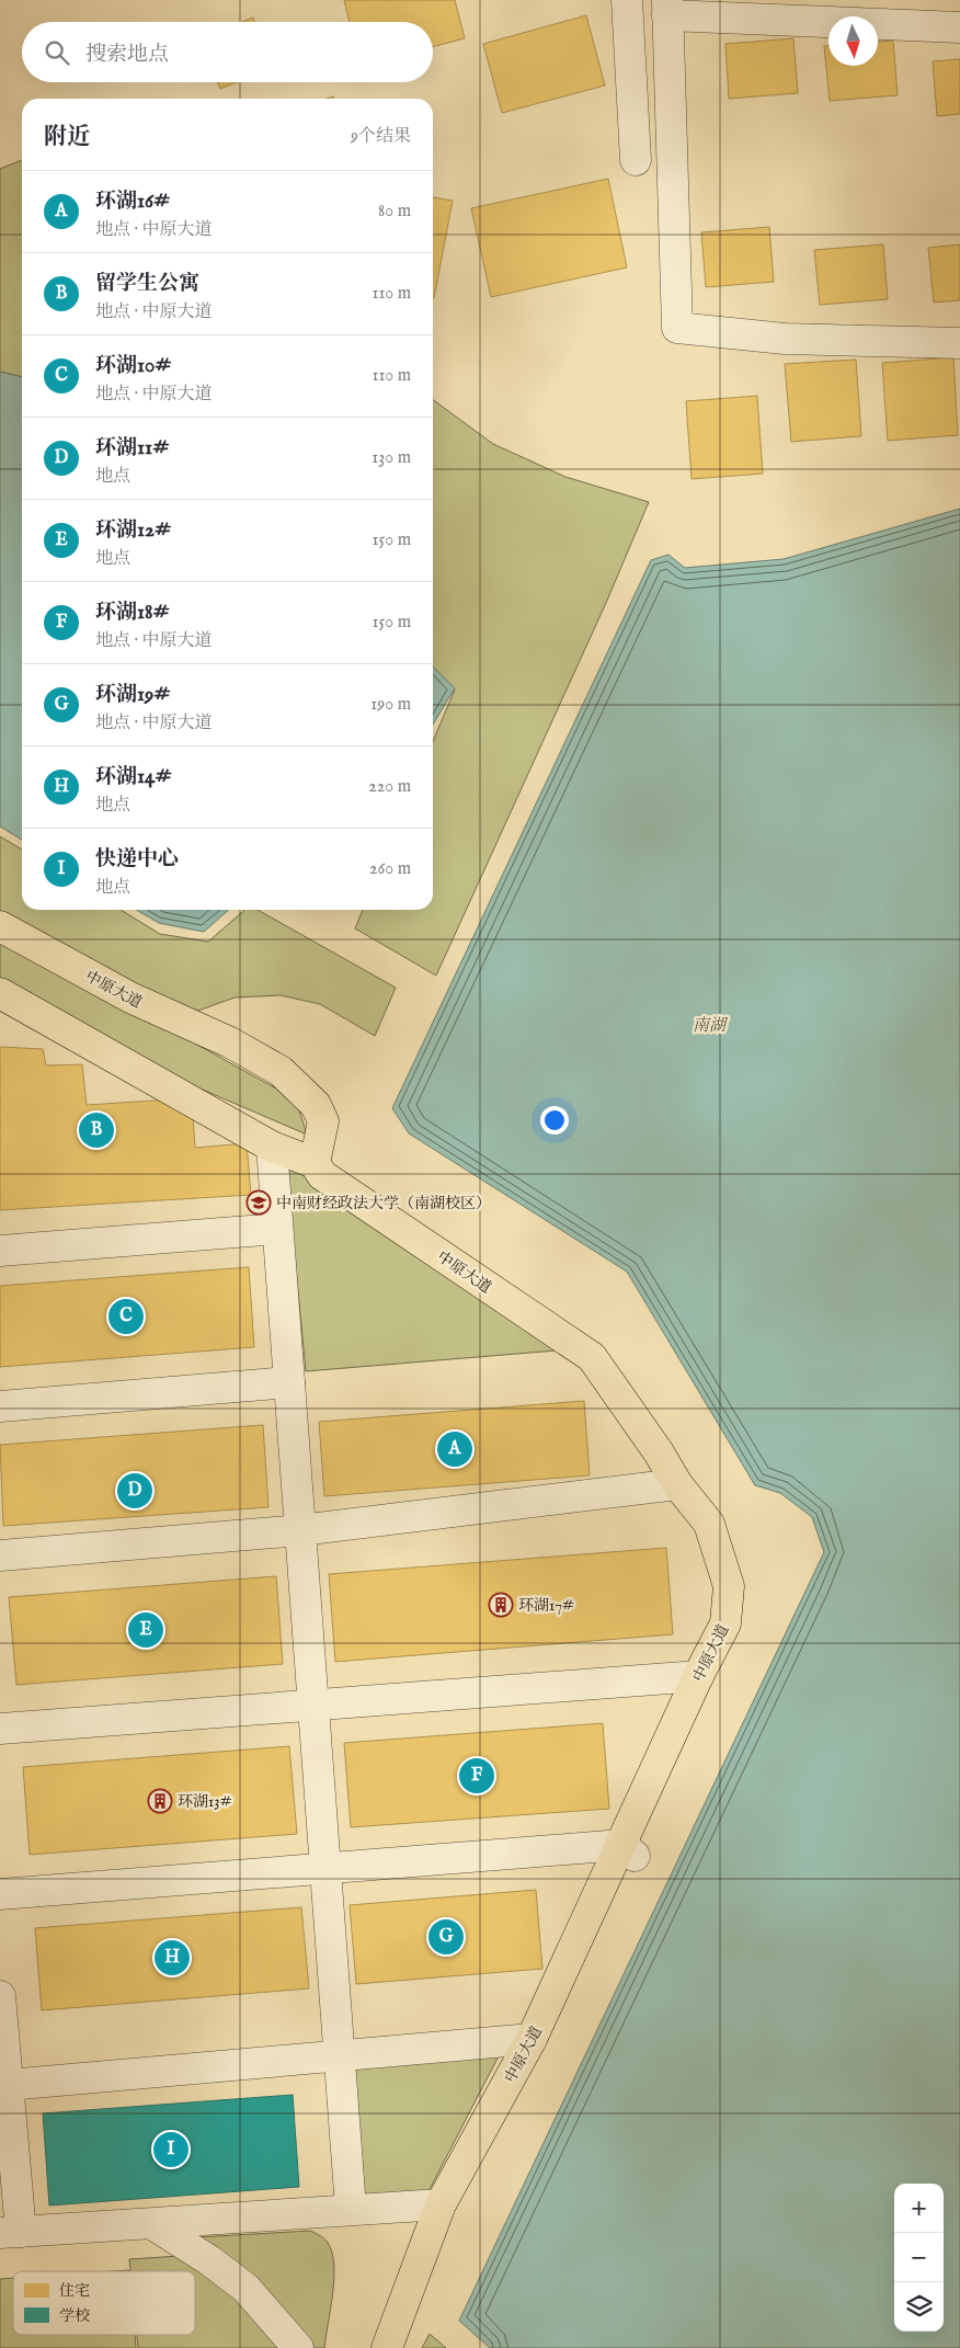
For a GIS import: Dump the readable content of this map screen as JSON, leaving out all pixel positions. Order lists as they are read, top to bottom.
{
  "streets": {
    "main road": ["中原大道"]
  },
  "water": ["南湖"],
  "places": {
    "school or university": ["中南财经政法大学（南湖校区）"],
    "building": ["环湖17#", "环湖13#"]
  },
  "legend": ["住宅", "学校"],
  "north": "bottom",
  "page": {
    "search": "搜索地点",
    "heading": ["附近", "9个结果"],
    "list": [
      {
        "mark": "A",
        "name": "环湖16#",
        "note": "地点 · 中原大道",
        "value": "80 m"
      },
      {
        "mark": "B",
        "name": "留学生公寓",
        "note": "地点 · 中原大道",
        "value": "110 m"
      },
      {
        "mark": "C",
        "name": "环湖10#",
        "note": "地点 · 中原大道",
        "value": "110 m"
      },
      {
        "mark": "D",
        "name": "环湖11#",
        "note": "地点",
        "value": "130 m"
      },
      {
        "mark": "E",
        "name": "环湖12#",
        "note": "地点",
        "value": "150 m"
      },
      {
        "mark": "F",
        "name": "环湖18#",
        "note": "地点 · 中原大道",
        "value": "150 m"
      },
      {
        "mark": "G",
        "name": "环湖19#",
        "note": "地点 · 中原大道",
        "value": "190 m"
      },
      {
        "mark": "H",
        "name": "环湖14#",
        "note": "地点",
        "value": "220 m"
      },
      {
        "mark": "I",
        "name": "快递中心",
        "note": "地点",
        "value": "260 m"
      }
    ],
    "pins": [
      "B",
      "C",
      "A",
      "D",
      "E",
      "F",
      "G",
      "H",
      "I"
    ],
    "map_buttons": ["+", "−"]
  }
}
